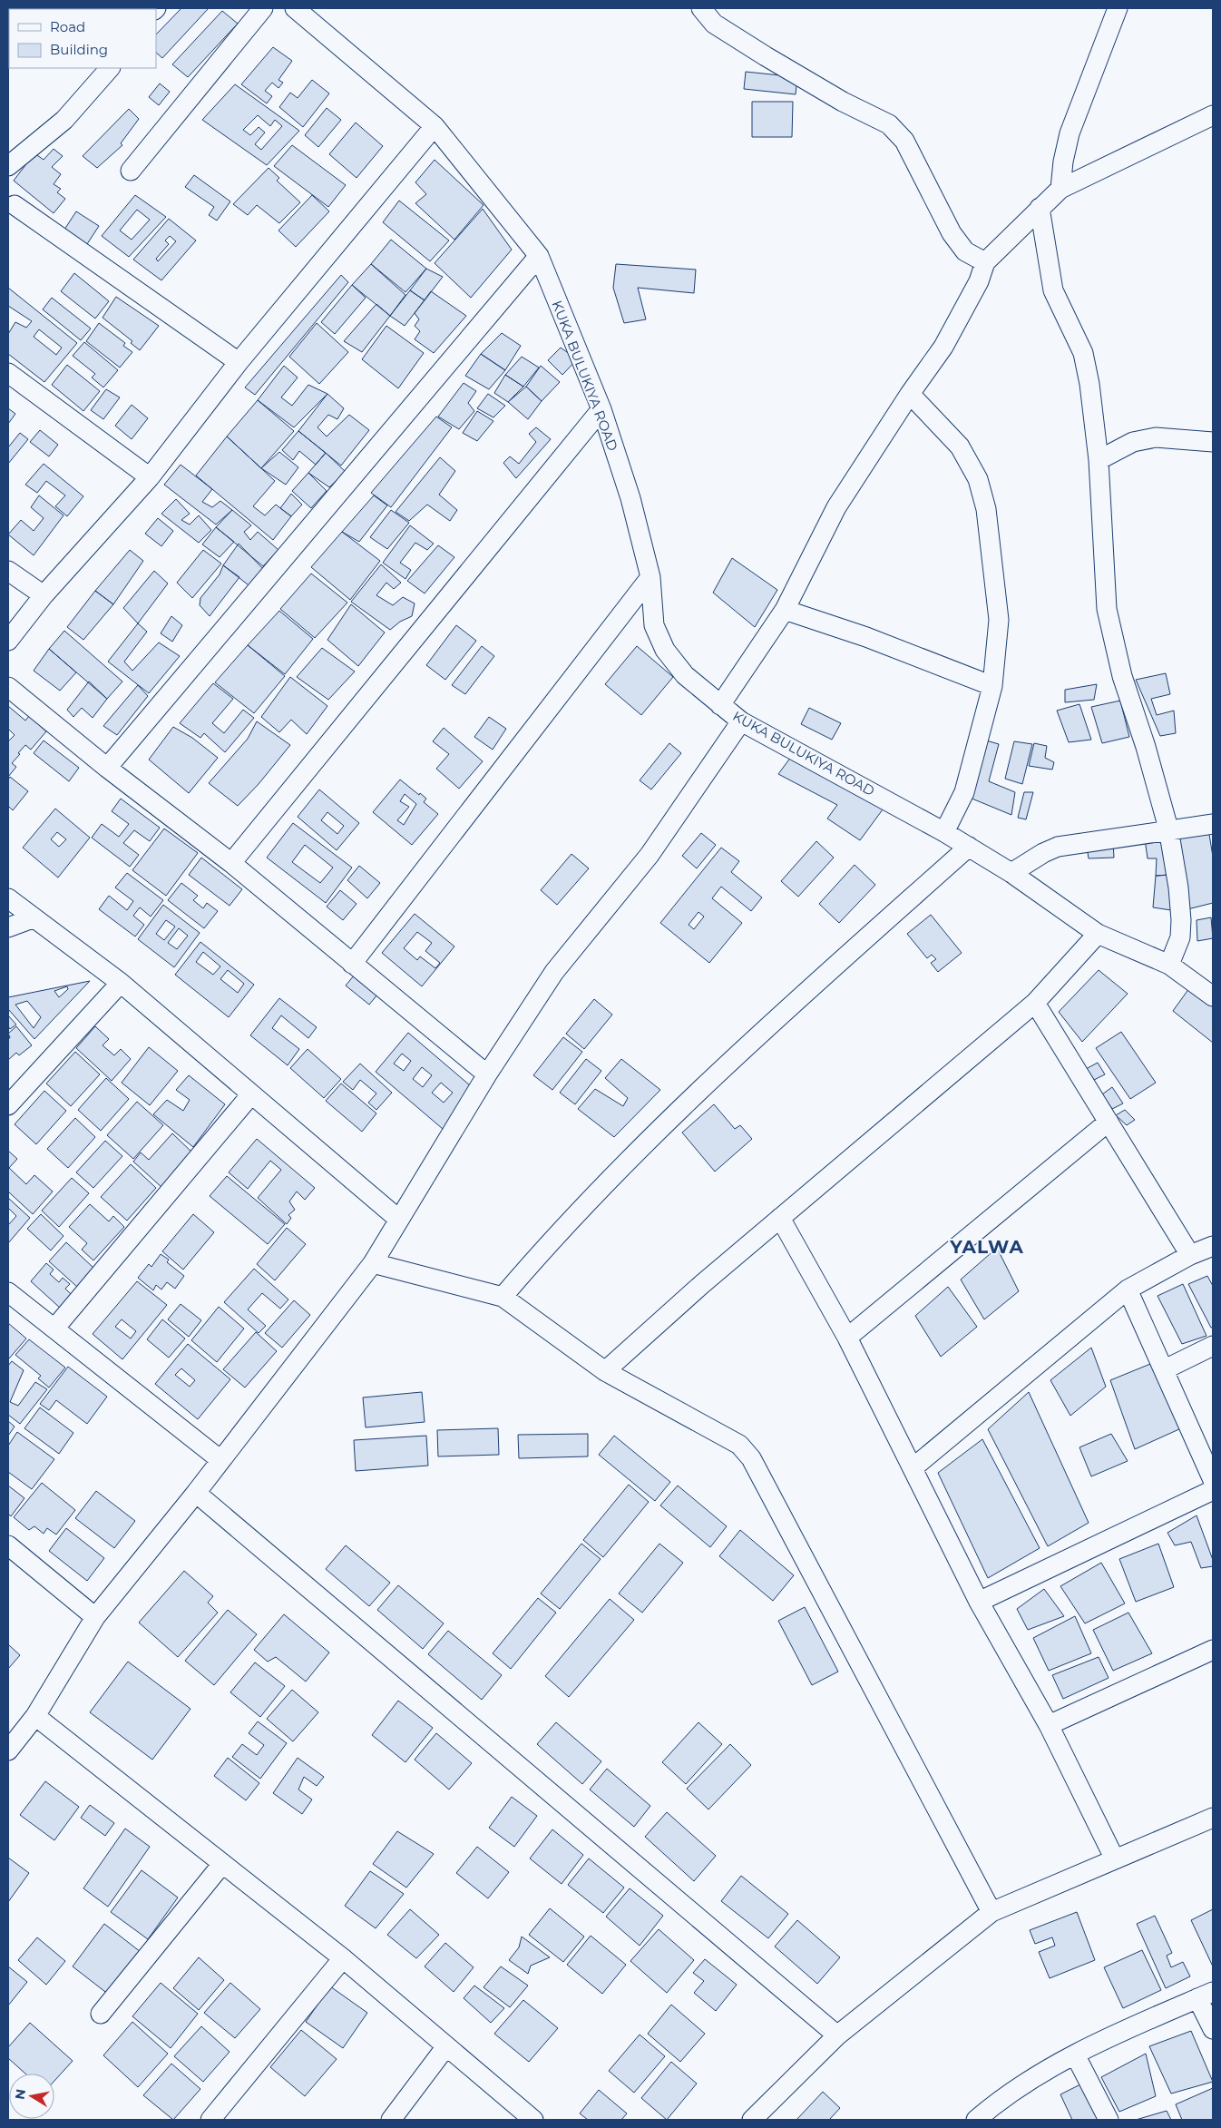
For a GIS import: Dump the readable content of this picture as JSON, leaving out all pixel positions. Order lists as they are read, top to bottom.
{
  "streets": {
    "street": ["KUKA BULUKIYA ROAD"]
  },
  "districts": ["YALWA"],
  "legend": ["Road", "Building"],
  "north": "left"
}
